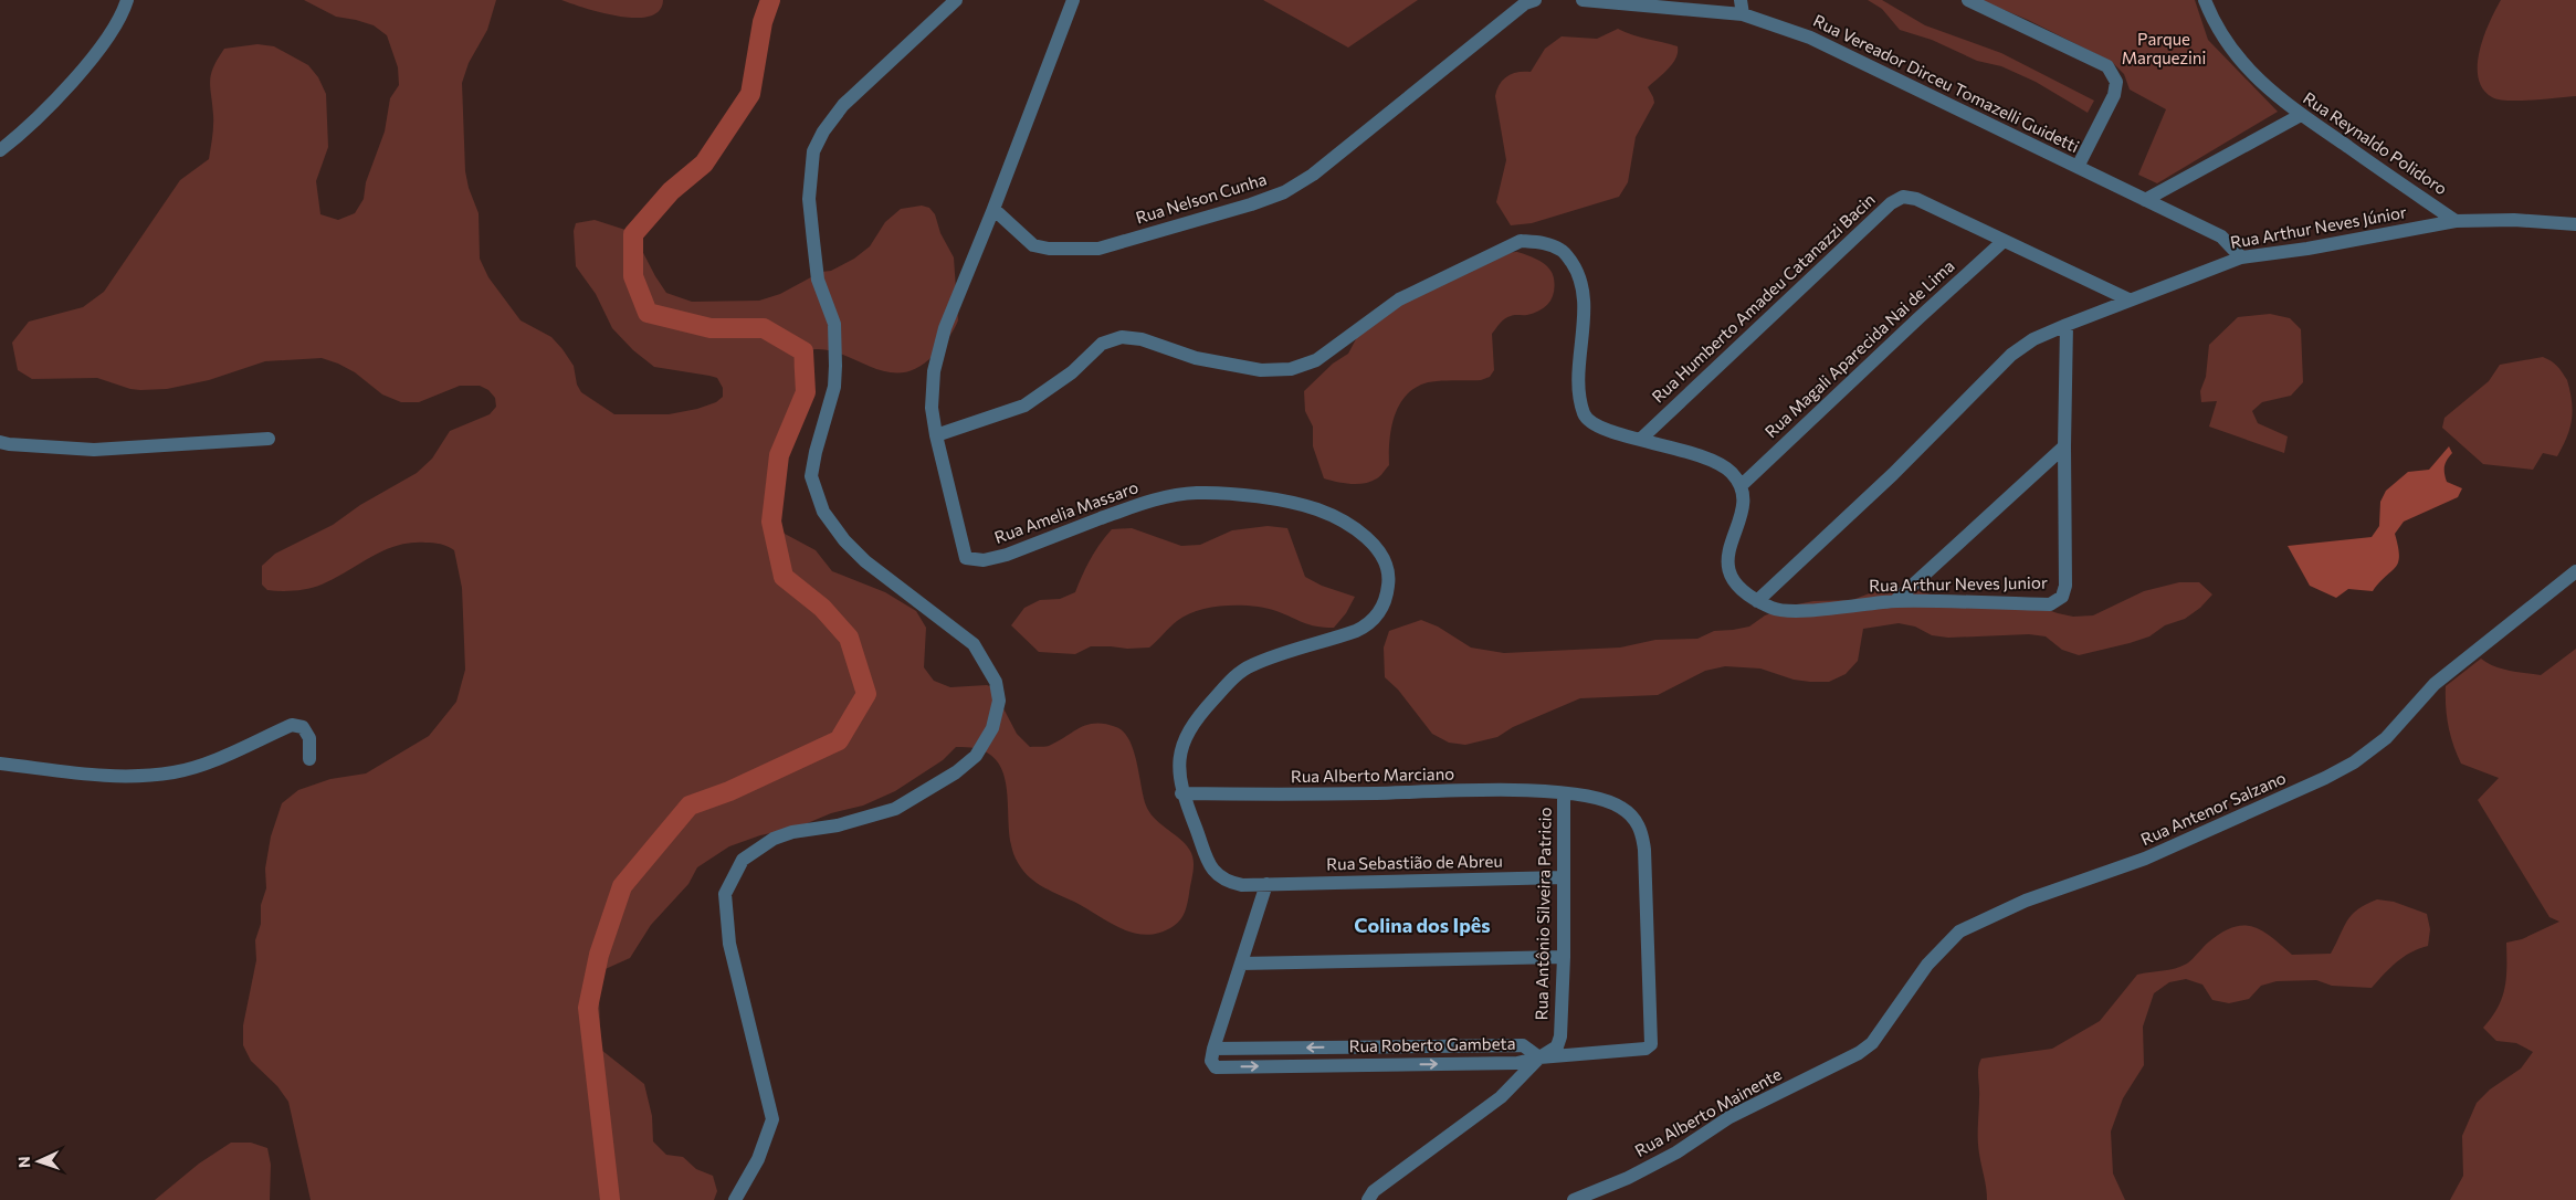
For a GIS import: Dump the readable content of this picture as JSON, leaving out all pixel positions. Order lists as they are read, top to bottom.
{
  "streets": {
    "street": [
      "Rua Vereador Dirceu Tomazelli Guidetti",
      "Rua Reynaldo Polidoro",
      "Rua Nelson Cunha",
      "Rua Arthur Neves Júnior",
      "Rua Humberto Amadeu Catanazzi Bacin",
      "Rua Magali Aparecida Nai de Lima",
      "Rua Amelia Massaro",
      "Rua Arthur Neves Junior",
      "Rua Alberto Marciano",
      "Rua Antenor Salzano",
      "Rua Sebastião de Abreu",
      "Rua Antônio Silveira Patricio",
      "Rua Roberto Gambeta",
      "Rua Alberto Mainente"
    ]
  },
  "crossings": [
    ["Rua Vereador Dirceu Tomazelli Guidetti", "Rua Arthur Neves Júnior"],
    ["Rua Reynaldo Polidoro", "Rua Arthur Neves Júnior"],
    ["Rua Nelson Cunha", "Rua Amelia Massaro"],
    ["Rua Arthur Neves Júnior", "Rua Humberto Amadeu Catanazzi Bacin"],
    ["Rua Arthur Neves Júnior", "Rua Arthur Neves Junior"],
    ["Rua Humberto Amadeu Catanazzi Bacin", "Rua Magali Aparecida Nai de Lima"],
    ["Rua Magali Aparecida Nai de Lima", "Rua Arthur Neves Junior"],
    ["Rua Amelia Massaro", "Rua Alberto Marciano"],
    ["Rua Amelia Massaro", "Rua Sebastião de Abreu"],
    ["Rua Alberto Marciano", "Rua Sebastião de Abreu"],
    ["Rua Alberto Marciano", "Rua Antônio Silveira Patricio"],
    ["Rua Alberto Marciano", "Rua Roberto Gambeta"],
    ["Rua Antenor Salzano", "Rua Alberto Mainente"],
    ["Rua Sebastião de Abreu", "Rua Antônio Silveira Patricio"],
    ["Rua Antônio Silveira Patricio", "Rua Roberto Gambeta"]
  ],
  "districts": ["Colina dos Ipês"],
  "parks": ["Parque Marquezini"],
  "north": "left"
}
